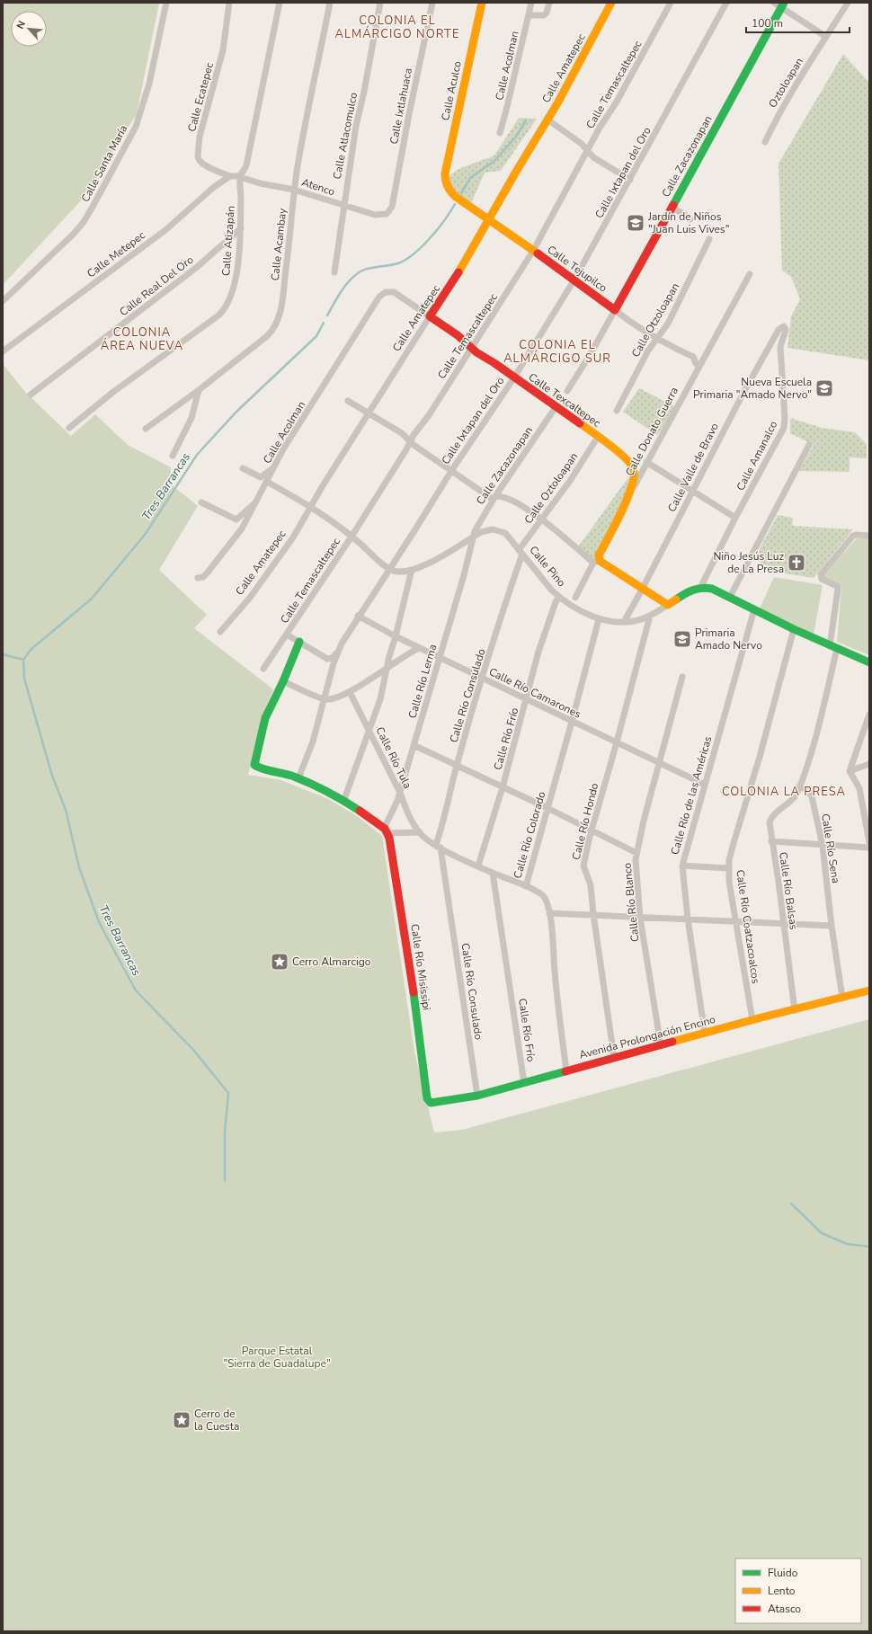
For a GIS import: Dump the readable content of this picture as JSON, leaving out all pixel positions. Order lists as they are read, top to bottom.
{
  "streets": {
    "street": [
      "Calle Acolman",
      "Calle Amatepec",
      "Oztoloapan",
      "Calle Temascaltepec",
      "Calle Aculco",
      "Calle Ecatepec",
      "Calle Ixtlahuaca",
      "Calle Atlacomulco",
      "Calle Zacazonapan",
      "Calle Santa María",
      "Calle Ixtapan del Oro",
      "Atenco",
      "Calle Atizapán",
      "Calle Acambay",
      "Calle Metepec",
      "Calle Tejupilco",
      "Calle Real Del Oro",
      "Calle Otzoloapan",
      "Calle Texcaltepec",
      "Calle Donato Guerra",
      "Calle Amanalco",
      "Calle Valle de Bravo",
      "Calle Oztoloapan",
      "Calle Pino",
      "Calle Río Lerma",
      "Calle Río Camarones",
      "Calle Río Consulado",
      "Calle Río Frío",
      "Calle Río Tula",
      "Calle Río de las Américas",
      "Calle Río Hondo",
      "Calle Río Colorado",
      "Calle Río Sena",
      "Calle Río Balsas",
      "Calle Río Blanco",
      "Calle Río Coatzacoalcos",
      "Calle Río Misissipi",
      "Avenida Prolongación Encino"
    ]
  },
  "crossings": [
    ["Calle Acolman", "Calle Texcaltepec"],
    ["Calle Amatepec", "Calle Tejupilco"],
    ["Calle Amatepec", "Calle Texcaltepec"],
    ["Calle Temascaltepec", "Calle Tejupilco"],
    ["Calle Temascaltepec", "Calle Texcaltepec"],
    ["Calle Aculco", "Calle Tejupilco"],
    ["Calle Ecatepec", "Calle Metepec"],
    ["Calle Ixtlahuaca", "Atenco"],
    ["Calle Atlacomulco", "Atenco"],
    ["Calle Zacazonapan", "Calle Tejupilco"],
    ["Calle Zacazonapan", "Calle Texcaltepec"],
    ["Calle Zacazonapan", "Calle Pino"],
    ["Calle Zacazonapan", "Calle Río Lerma"],
    ["Calle Ixtapan del Oro", "Calle Tejupilco"],
    ["Calle Ixtapan del Oro", "Calle Texcaltepec"],
    ["Calle Ixtapan del Oro", "Calle Pino"],
    ["Calle Ixtapan del Oro", "Calle Río Camarones"],
    ["Atenco", "Calle Atizapán"],
    ["Atenco", "Calle Acambay"],
    ["Calle Atizapán", "Calle Real Del Oro"],
    ["Calle Tejupilco", "Calle Otzoloapan"],
    ["Calle Tejupilco", "Calle Donato Guerra"],
    ["Calle Texcaltepec", "Calle Donato Guerra"],
    ["Calle Texcaltepec", "Calle Oztoloapan"],
    ["Calle Amanalco", "Calle Valle de Bravo"],
    ["Calle Amanalco", "Calle Pino"],
    ["Calle Valle de Bravo", "Calle Pino"],
    ["Calle Oztoloapan", "Calle Pino"],
    ["Calle Oztoloapan", "Calle Río Consulado"],
    ["Calle Pino", "Calle Río Lerma"],
    ["Calle Pino", "Calle Río Consulado"],
    ["Calle Pino", "Calle Río Frío"],
    ["Calle Pino", "Calle Río Hondo"],
    ["Calle Pino", "Calle Río Colorado"],
    ["Calle Río Lerma", "Calle Río Camarones"],
    ["Calle Río Lerma", "Calle Río Tula"],
    ["Calle Río Lerma", "Calle Río Misissipi"],
    ["Calle Río Camarones", "Calle Río Consulado"],
    ["Calle Río Camarones", "Calle Río Frío"],
    ["Calle Río Camarones", "Calle Río de las Américas"],
    ["Calle Río Camarones", "Calle Río Hondo"],
    ["Calle Río Camarones", "Calle Río Colorado"],
    ["Calle Río Camarones", "Calle Río Blanco"],
    ["Calle Río Consulado", "Avenida Prolongación Encino"],
    ["Calle Río Frío", "Avenida Prolongación Encino"],
    ["Calle Río de las Américas", "Avenida Prolongación Encino"],
    ["Calle Río Hondo", "Avenida Prolongación Encino"],
    ["Calle Río Colorado", "Avenida Prolongación Encino"],
    ["Calle Río Sena", "Calle Río Balsas"],
    ["Calle Río Sena", "Avenida Prolongación Encino"],
    ["Calle Río Balsas", "Avenida Prolongación Encino"],
    ["Calle Río Blanco", "Avenida Prolongación Encino"],
    ["Calle Río Coatzacoalcos", "Avenida Prolongación Encino"],
    ["Calle Río Misissipi", "Avenida Prolongación Encino"]
  ],
  "districts": [
    "COLONIA EL ALMÁRCIGO NORTE",
    "COLONIA ÁREA NUEVA",
    "COLONIA EL ALMÁRCIGO SUR",
    "COLONIA LA PRESA"
  ],
  "water": ["Tres Barrancas"],
  "parks": ["Parque Estatal \"Sierra de Guadalupe\""],
  "places": {
    "school or university": ["Jardín de Niños \"Juan Luis Vives\"", "Nueva Escuela Primaria \"Amado Nervo\"", "Primaria Amado Nervo"],
    "church": ["Niño Jesús Luz de La Presa"],
    "place": ["Cerro Almarcigo", "Cerro de la Cuesta"]
  },
  "legend": ["Fluido", "Lento", "Atasco"],
  "scale_bar": "100 m",
  "north": "top left"
}
